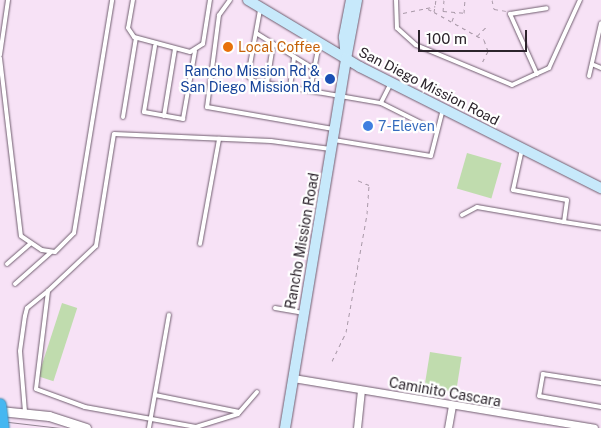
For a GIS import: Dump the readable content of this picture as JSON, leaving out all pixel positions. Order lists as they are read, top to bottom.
{
  "streets": {
    "main road": ["San Diego Mission Road", "Rancho Mission Road"],
    "street": ["Caminito Cascara"]
  },
  "crossings": [
    ["San Diego Mission Road", "Rancho Mission Road"],
    ["Rancho Mission Road", "Caminito Cascara"]
  ],
  "places": ["Local Coffee", "Rancho Mission Rd & San Diego Mission Rd", "7-Eleven"],
  "scale_bar": "100 m"
}
